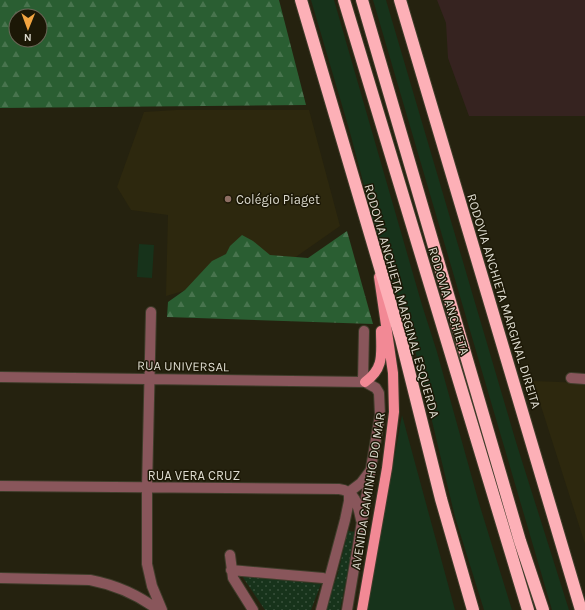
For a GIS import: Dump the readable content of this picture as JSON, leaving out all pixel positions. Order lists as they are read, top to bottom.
{
  "streets": {
    "highway": ["RODOVIA ANCHIETA MARGINAL ESQUERDA", "RODOVIA ANCHIETA", "RODOVIA ANCHIETA MARGINAL DIREITA"],
    "main road": ["AVENIDA CAMINHO DO MAR"],
    "street": ["RUA UNIVERSAL", "RUA VERA CRUZ"]
  },
  "crossings": [
    ["RODOVIA ANCHIETA MARGINAL ESQUERDA", "AVENIDA CAMINHO DO MAR"],
    ["RUA UNIVERSAL", "AVENIDA CAMINHO DO MAR"]
  ],
  "places": ["Colégio Piaget"],
  "north": "bottom"
}
